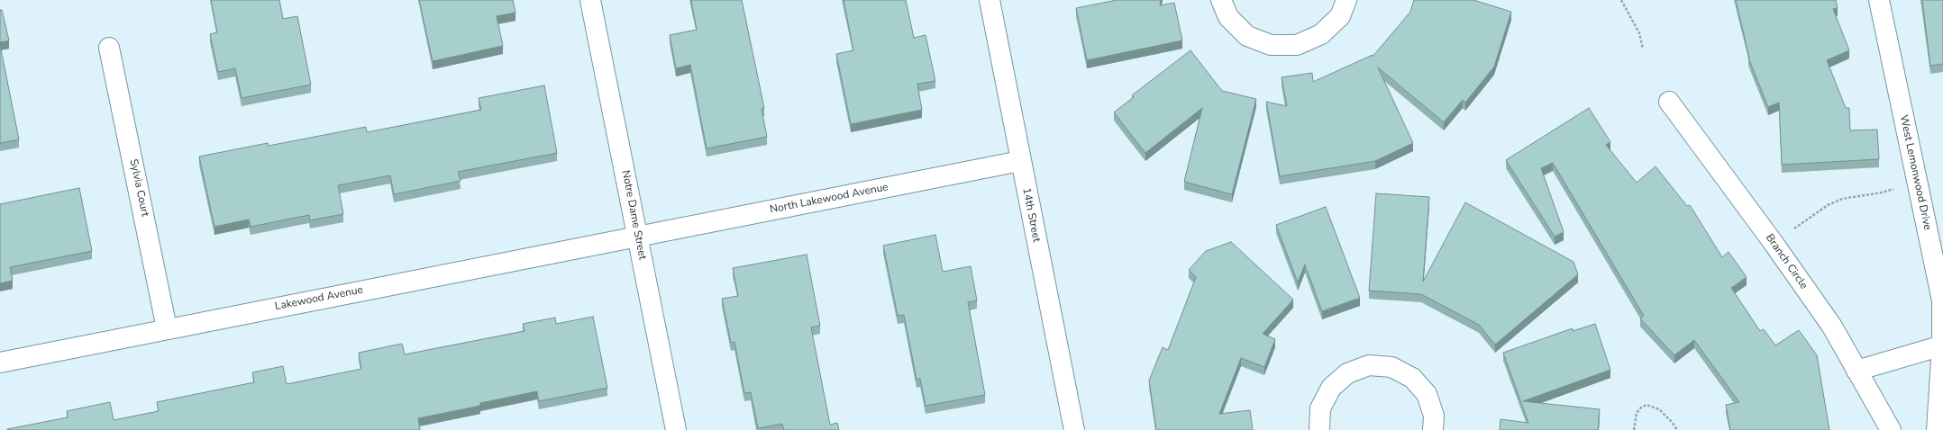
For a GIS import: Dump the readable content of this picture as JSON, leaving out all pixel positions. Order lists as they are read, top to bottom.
{
  "streets": {
    "street": [
      "West Lemonwood Drive",
      "Sylvia Court",
      "North Lakewood Avenue",
      "Notre Dame Street",
      "14th Street",
      "Branch Circle",
      "Lakewood Avenue"
    ]
  },
  "crossings": [
    ["Sylvia Court", "Lakewood Avenue"],
    ["North Lakewood Avenue", "Notre Dame Street"],
    ["North Lakewood Avenue", "14th Street"],
    ["North Lakewood Avenue", "Lakewood Avenue"],
    ["Notre Dame Street", "Lakewood Avenue"]
  ]
}
